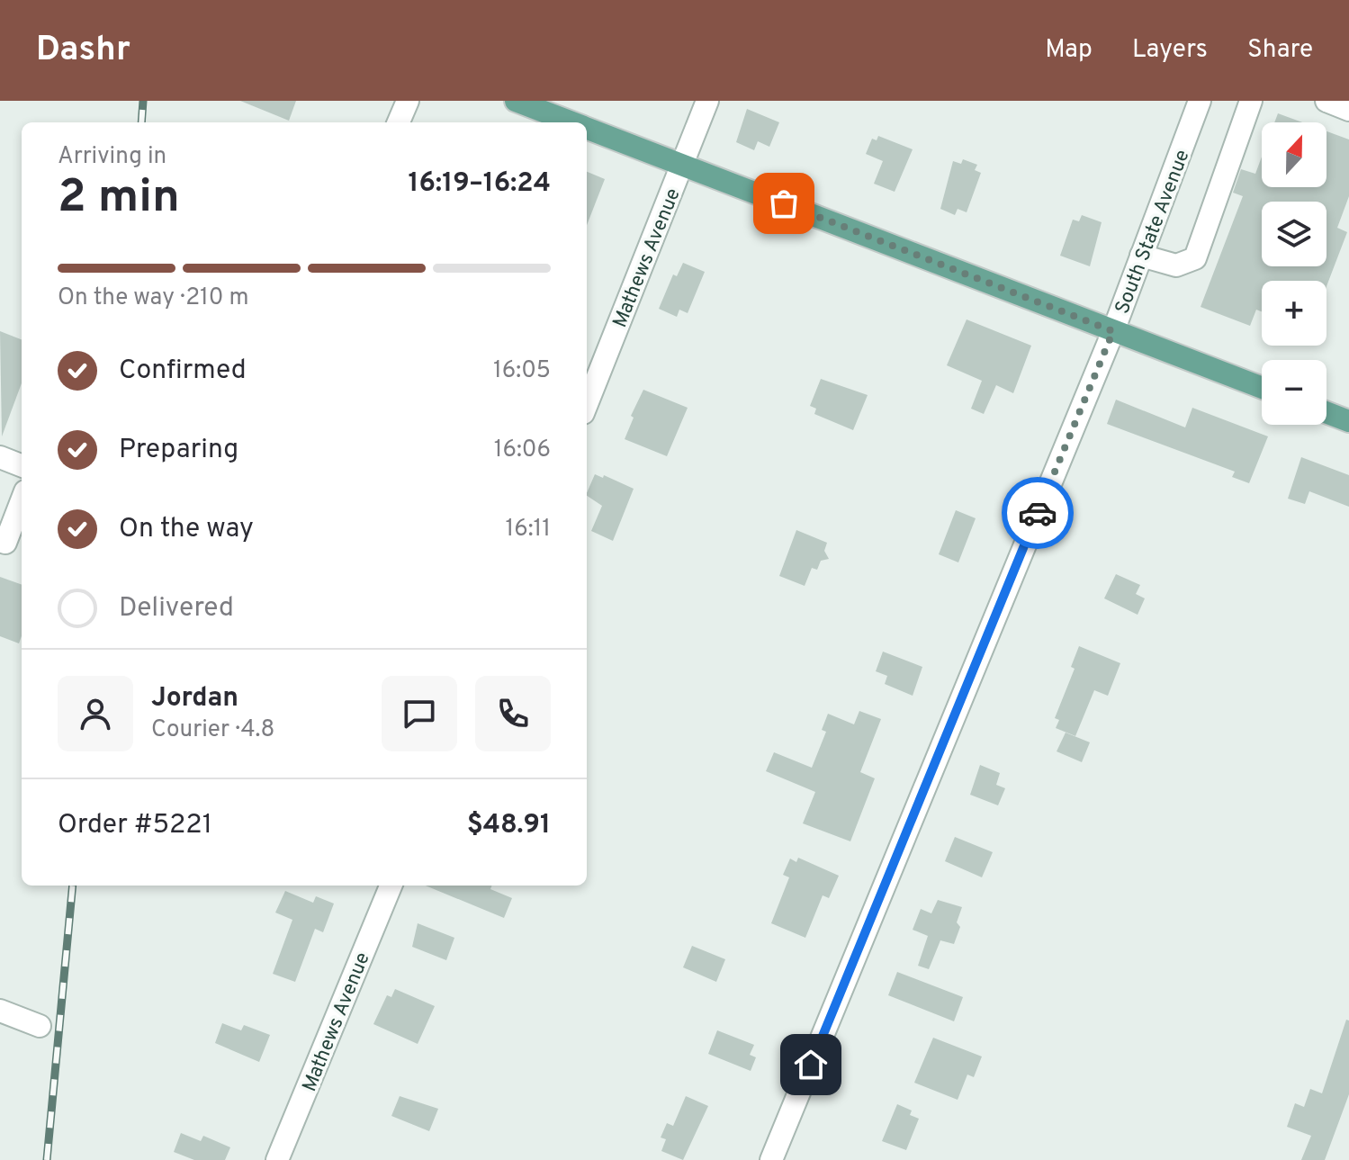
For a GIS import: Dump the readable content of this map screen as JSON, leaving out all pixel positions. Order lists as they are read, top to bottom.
{
  "streets": {
    "street": ["South State Avenue", "Mathews Avenue"]
  },
  "north": "top",
  "page": {
    "header": "Dashr",
    "nav": ["Map", "Layers", "Share"],
    "map_buttons": ["+", "−"],
    "heading": ["2 min", "Arriving in", "16:19–16:24"],
    "panel": [
      "Jordan",
      "Courier · 4.8",
      "Order #5221",
      "$48.91"
    ],
    "bar": "On the way · 210 m",
    "list": [
      ["Confirmed", "16:05"],
      ["Preparing", "16:06"],
      ["On the way", "16:11"],
      "Delivered"
    ]
  }
}
